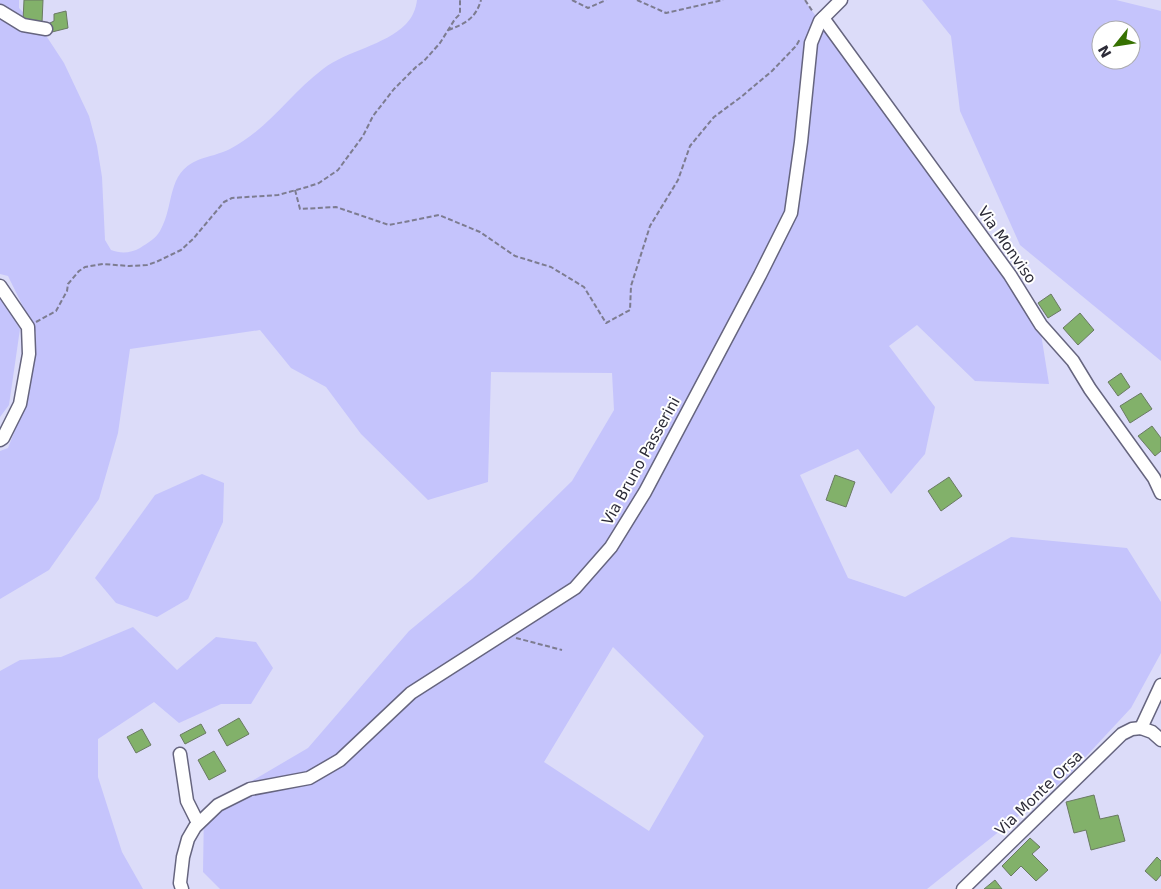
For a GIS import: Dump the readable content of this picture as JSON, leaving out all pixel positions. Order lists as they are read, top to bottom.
{
  "streets": {
    "street": ["Via Monviso", "Via Bruno Passerini", "Via Monte Orsa"]
  },
  "crossings": [
    ["Via Monviso", "Via Bruno Passerini"]
  ],
  "north": "bottom left"
}
